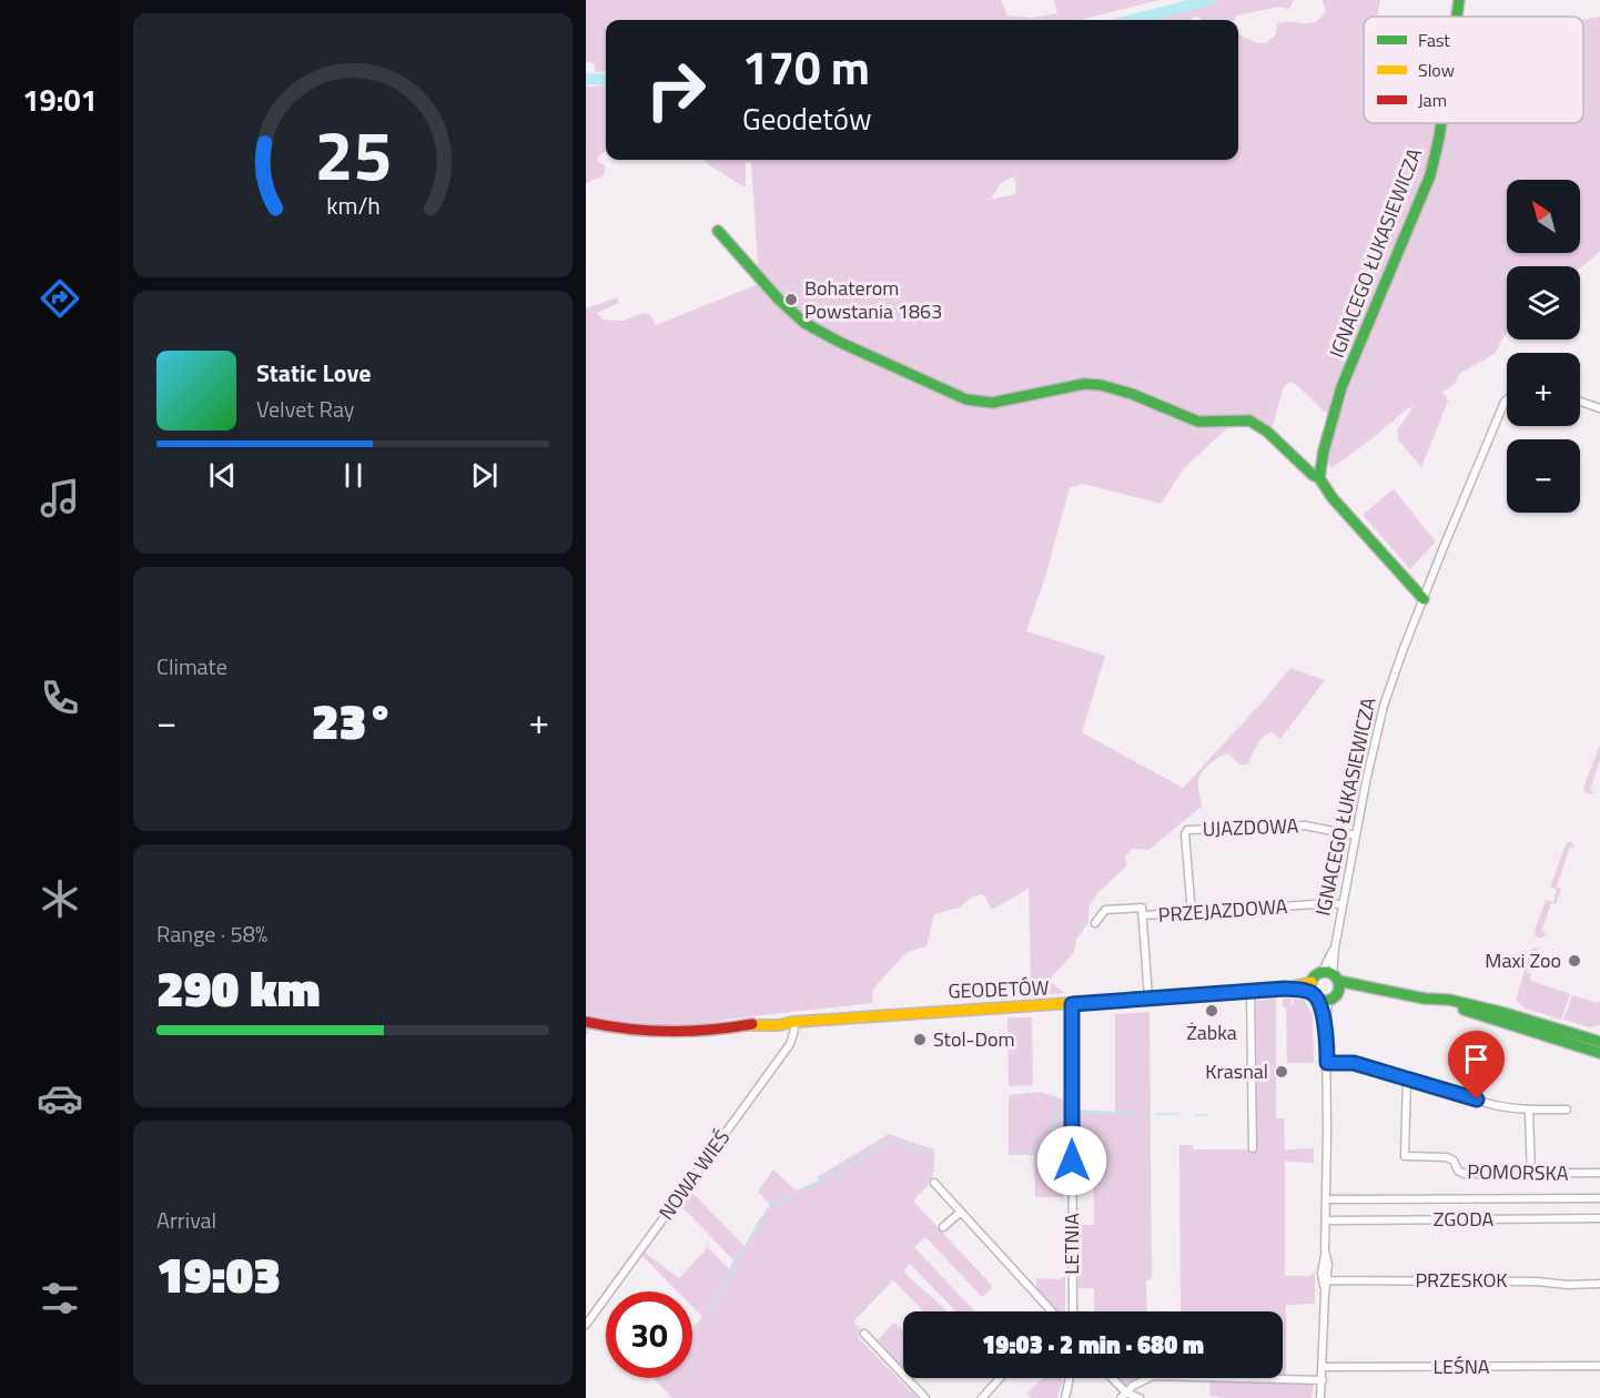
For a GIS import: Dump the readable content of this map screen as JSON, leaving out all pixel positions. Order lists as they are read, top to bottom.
{
  "streets": {
    "street": [
      "IGNACEGO ŁUKASIEWICZA",
      "UJAZDOWA",
      "PRZEJAZDOWA",
      "GEODETÓW",
      "POMORSKA",
      "NOWA WIEŚ",
      "ZGODA",
      "LETNIA",
      "PRZESKOK",
      "LEŚNA"
    ]
  },
  "crossings": [
    ["IGNACEGO ŁUKASIEWICZA", "UJAZDOWA"],
    ["IGNACEGO ŁUKASIEWICZA", "PRZEJAZDOWA"],
    ["UJAZDOWA", "PRZEJAZDOWA"],
    ["GEODETÓW", "NOWA WIEŚ"],
    ["GEODETÓW", "LETNIA"]
  ],
  "places": [
    "Bohaterom Powstania 1863",
    "Maxi Zoo",
    "Żabka",
    "Stol-Dom",
    "Krasnal"
  ],
  "legend": ["Fast", "Slow", "Jam"],
  "north": "top left",
  "page": {
    "tabs": "19:01",
    "turn": ["170 m", "Geodetów"],
    "map_buttons": ["+", "−"],
    "song": ["Static Love", "Velvet Ray"],
    "tile": [
      "Climate",
      ["Range · 58%", "290 km"],
      ["Arrival", "19:03"]
    ],
    "heat": ["−", "23°", "+"],
    "limit": "30",
    "trip": "19:03 · 2 min · 680 m",
    "gauge": ["25", "km/h"]
  }
}
